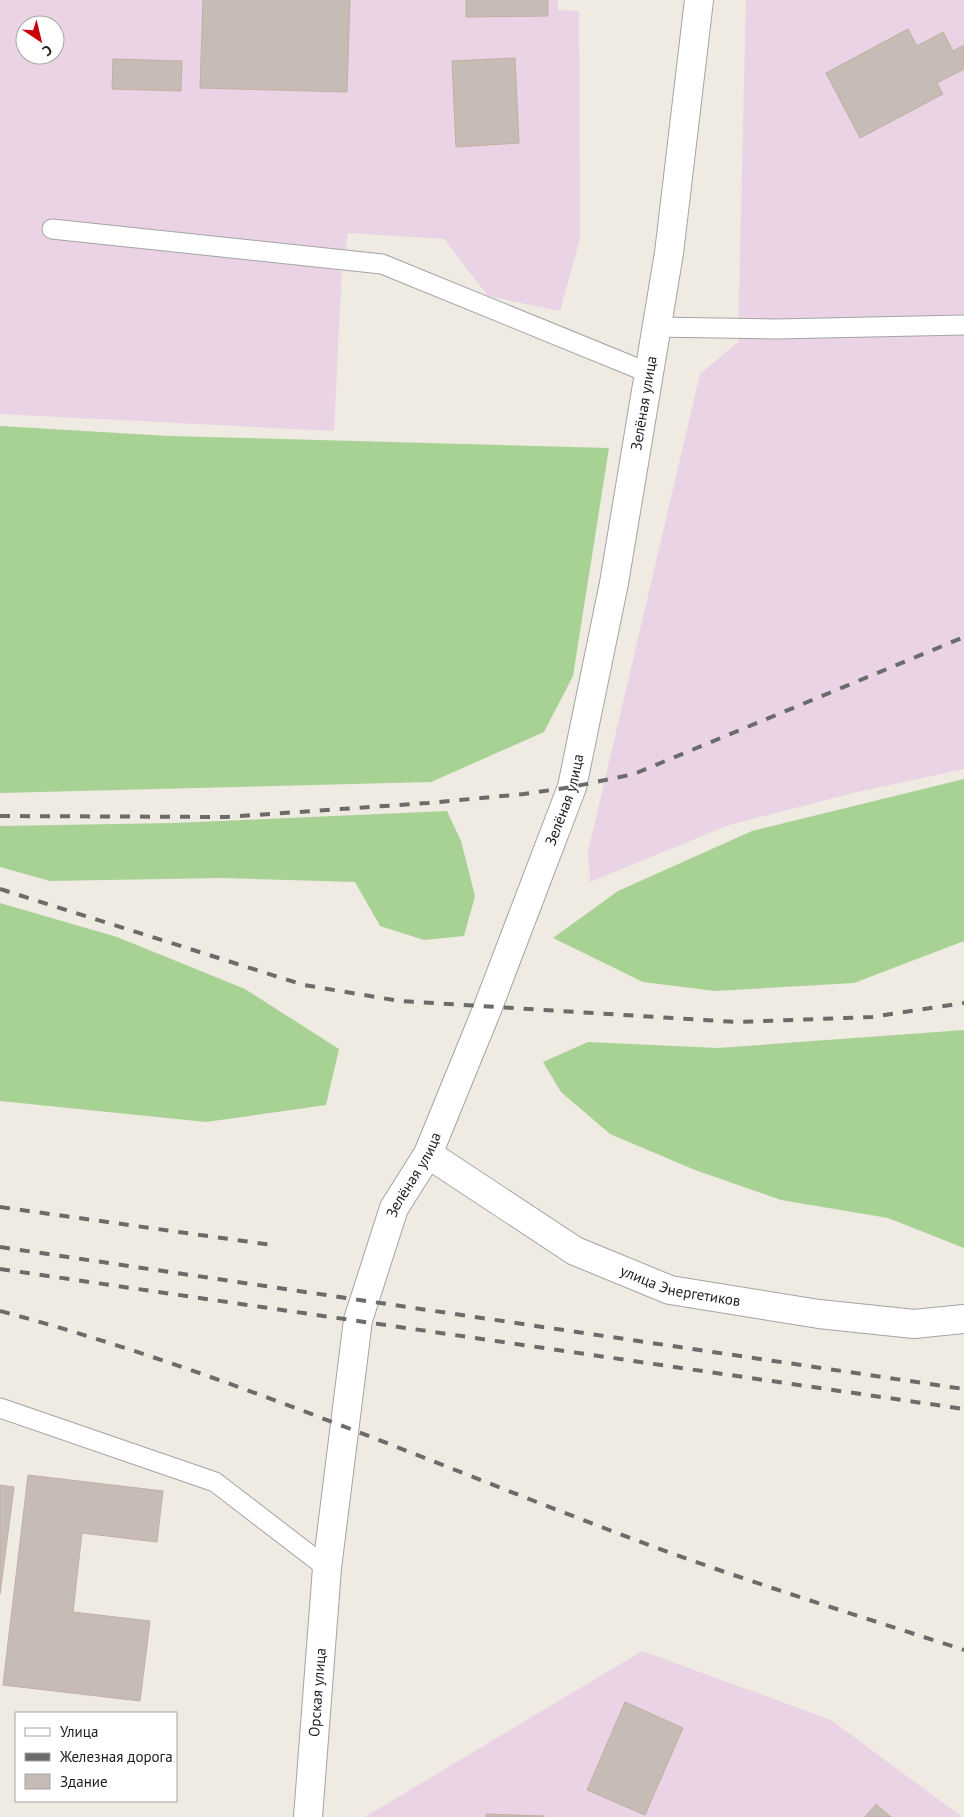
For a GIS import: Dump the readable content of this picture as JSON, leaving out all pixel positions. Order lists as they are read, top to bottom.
{
  "streets": {
    "street": ["Зелёная улица", "улица Энергетиков", "Орская улица"]
  },
  "crossings": [
    ["Зелёная улица", "улица Энергетиков"],
    ["Зелёная улица", "Орская улица"]
  ],
  "legend": ["Улица", "Железная дорога", "Здание"],
  "north": "bottom right"
}
